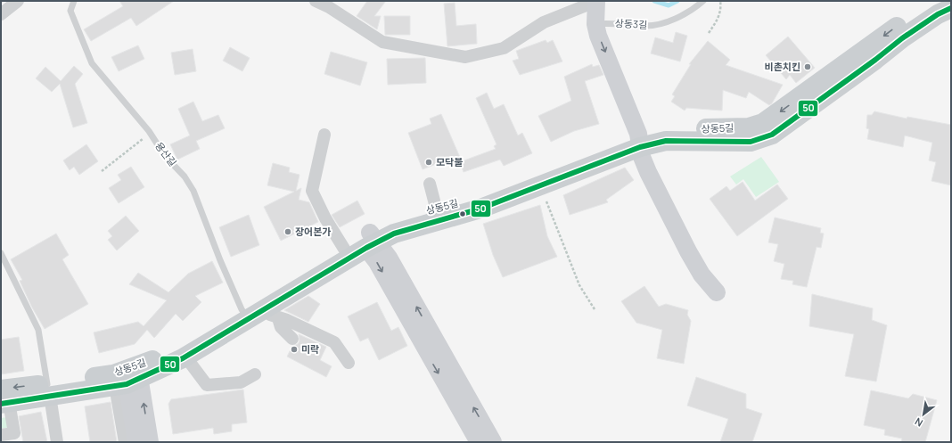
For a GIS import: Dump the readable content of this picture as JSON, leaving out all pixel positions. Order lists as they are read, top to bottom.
{
  "streets": {
    "main road": ["상동5길"],
    "lane": ["상동3길", "용산길"]
  },
  "crossings": [
    ["상동5길", "용산길"]
  ],
  "places": [
    "비촌치킨",
    "모닥불",
    "장어본가",
    "미락"
  ],
  "lines": ["transit line 50"],
  "north": "bottom left"
}
